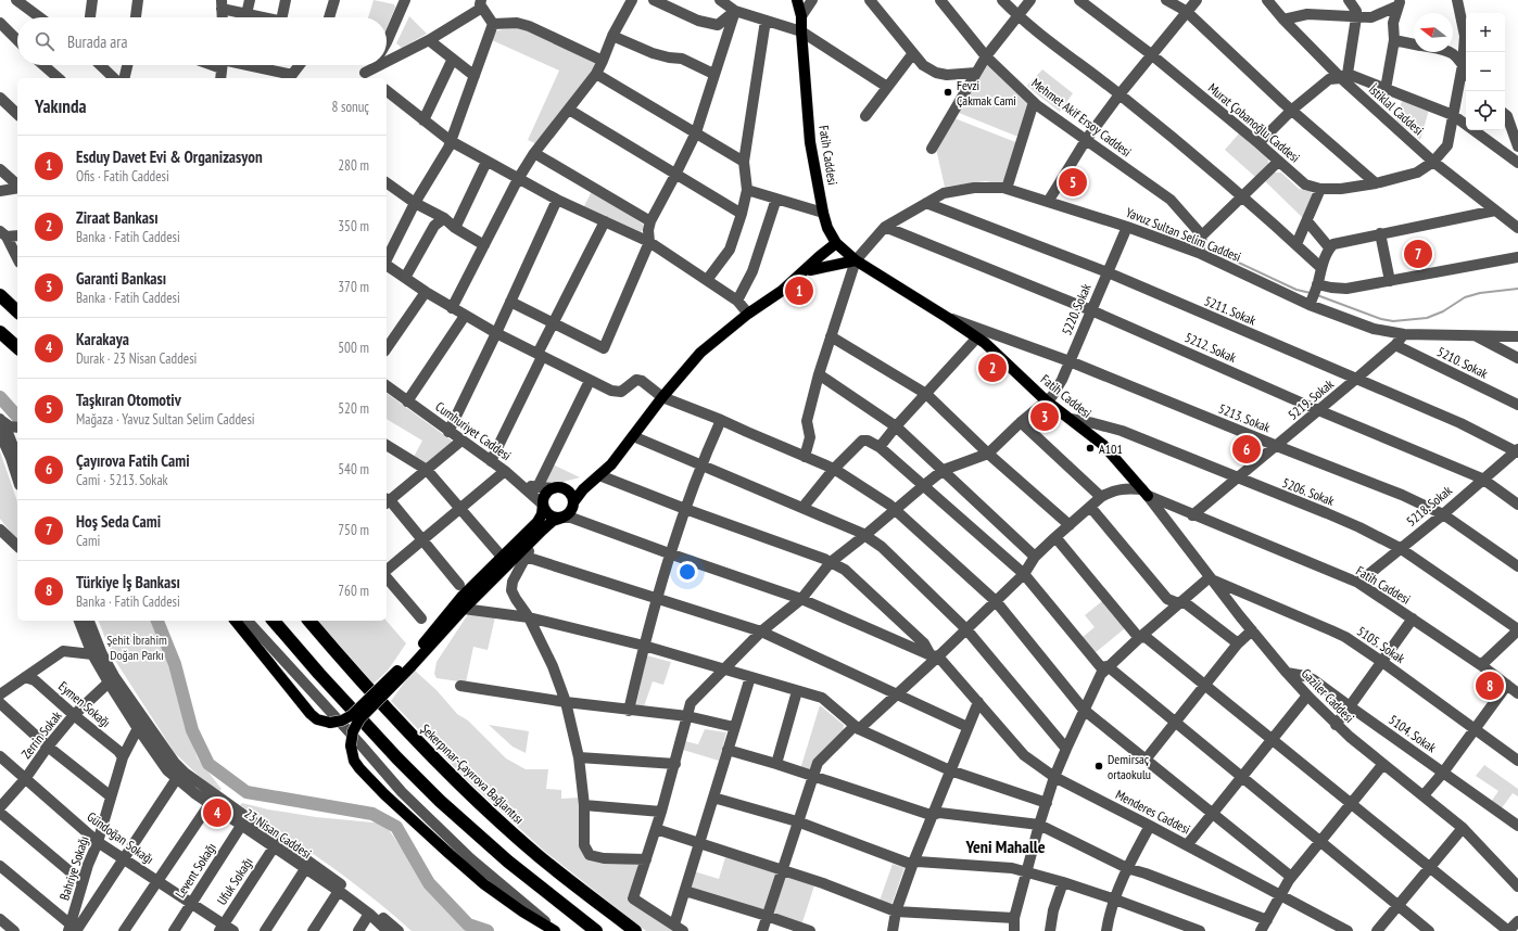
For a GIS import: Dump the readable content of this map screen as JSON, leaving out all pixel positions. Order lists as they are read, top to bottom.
{
  "streets": {
    "highway": ["Şekerpınar-Çayırova Bağlantısı"],
    "main road": ["Fatih Caddesi"],
    "street": [
      "İstiklal Caddesi",
      "Mehmet Akif Ersoy Caddesi",
      "Murat Çobanoğlu Caddesi",
      "Yavuz Sultan Selim Caddesi",
      "5220. Sokak",
      "5211. Sokak",
      "5212. Sokak",
      "5210. Sokak",
      "5219. Sokak",
      "5213. Sokak",
      "Cumhuriyet Caddesi",
      "5206. Sokak",
      "5218. Sokak",
      "5105. Sokak",
      "Gaziler Caddesi",
      "Eymen Sokağı",
      "5104. Sokak",
      "Zerrin Sokak",
      "Menderes Caddesi",
      "23 Nisan Caddesi",
      "Gündoğan Sokağı",
      "Bahriye Sokağı",
      "Levent Sokağı",
      "Ufuk Sokağı"
    ]
  },
  "crossings": [
    ["İstiklal Caddesi", "Murat Çobanoğlu Caddesi"],
    ["Fatih Caddesi", "Yavuz Sultan Selim Caddesi"],
    ["Fatih Caddesi", "5220. Sokak"],
    ["Fatih Caddesi", "5219. Sokak"],
    ["Fatih Caddesi", "5213. Sokak"],
    ["Fatih Caddesi", "5206. Sokak"],
    ["Fatih Caddesi", "5218. Sokak"],
    ["Fatih Caddesi", "Gaziler Caddesi"],
    ["Yavuz Sultan Selim Caddesi", "5220. Sokak"],
    ["Yavuz Sultan Selim Caddesi", "5211. Sokak"],
    ["Yavuz Sultan Selim Caddesi", "5212. Sokak"],
    ["Yavuz Sultan Selim Caddesi", "5219. Sokak"],
    ["5220. Sokak", "5211. Sokak"],
    ["5220. Sokak", "5212. Sokak"],
    ["5220. Sokak", "5213. Sokak"],
    ["5211. Sokak", "5219. Sokak"],
    ["5211. Sokak", "5218. Sokak"],
    ["5212. Sokak", "5219. Sokak"],
    ["5212. Sokak", "5218. Sokak"],
    ["5210. Sokak", "5219. Sokak"],
    ["5219. Sokak", "5213. Sokak"],
    ["5219. Sokak", "5206. Sokak"],
    ["5213. Sokak", "5218. Sokak"],
    ["5206. Sokak", "5218. Sokak"],
    ["5105. Sokak", "Gaziler Caddesi"],
    ["Gaziler Caddesi", "5104. Sokak"],
    ["Eymen Sokağı", "Zerrin Sokak"],
    ["Eymen Sokağı", "Bahriye Sokağı"],
    ["Zerrin Sokak", "23 Nisan Caddesi"],
    ["Zerrin Sokak", "Gündoğan Sokağı"],
    ["23 Nisan Caddesi", "Bahriye Sokağı"],
    ["23 Nisan Caddesi", "Levent Sokağı"],
    ["23 Nisan Caddesi", "Ufuk Sokağı"],
    ["Gündoğan Sokağı", "Bahriye Sokağı"],
    ["Gündoğan Sokağı", "Levent Sokağı"],
    ["Gündoğan Sokağı", "Ufuk Sokağı"]
  ],
  "districts": ["Yeni Mahalle"],
  "parks": ["Şehit İbrahim Doğan Parkı"],
  "places": ["Fevzi Çakmak Cami", "A101", "Demirsaç ortaokulu"],
  "north": "left",
  "page": {
    "map_buttons": ["+", "−"],
    "search": "Burada ara",
    "heading": ["Yakında", "8 sonuç"],
    "list": [
      {
        "mark": "1",
        "name": "Esduy Davet Evi & Organizasyon",
        "note": "Ofis · Fatih Caddesi",
        "value": "280 m"
      },
      {
        "mark": "2",
        "name": "Ziraat Bankası",
        "note": "Banka · Fatih Caddesi",
        "value": "350 m"
      },
      {
        "mark": "3",
        "name": "Garanti Bankası",
        "note": "Banka · Fatih Caddesi",
        "value": "370 m"
      },
      {
        "mark": "4",
        "name": "Karakaya",
        "note": "Durak · 23 Nisan Caddesi",
        "value": "500 m"
      },
      {
        "mark": "5",
        "name": "Taşkıran Otomotiv",
        "note": "Mağaza · Yavuz Sultan Selim Caddesi",
        "value": "520 m"
      },
      {
        "mark": "6",
        "name": "Çayırova Fatih Cami",
        "note": "Cami · 5213. Sokak",
        "value": "540 m"
      },
      {
        "mark": "7",
        "name": "Hoş Seda Cami",
        "note": "Cami",
        "value": "750 m"
      },
      {
        "mark": "8",
        "name": "Türkiye İş Bankası",
        "note": "Banka · Fatih Caddesi",
        "value": "760 m"
      }
    ],
    "pins": [
      "5",
      "7",
      "1",
      "2",
      "3",
      "6",
      "8",
      "4"
    ]
  }
}
